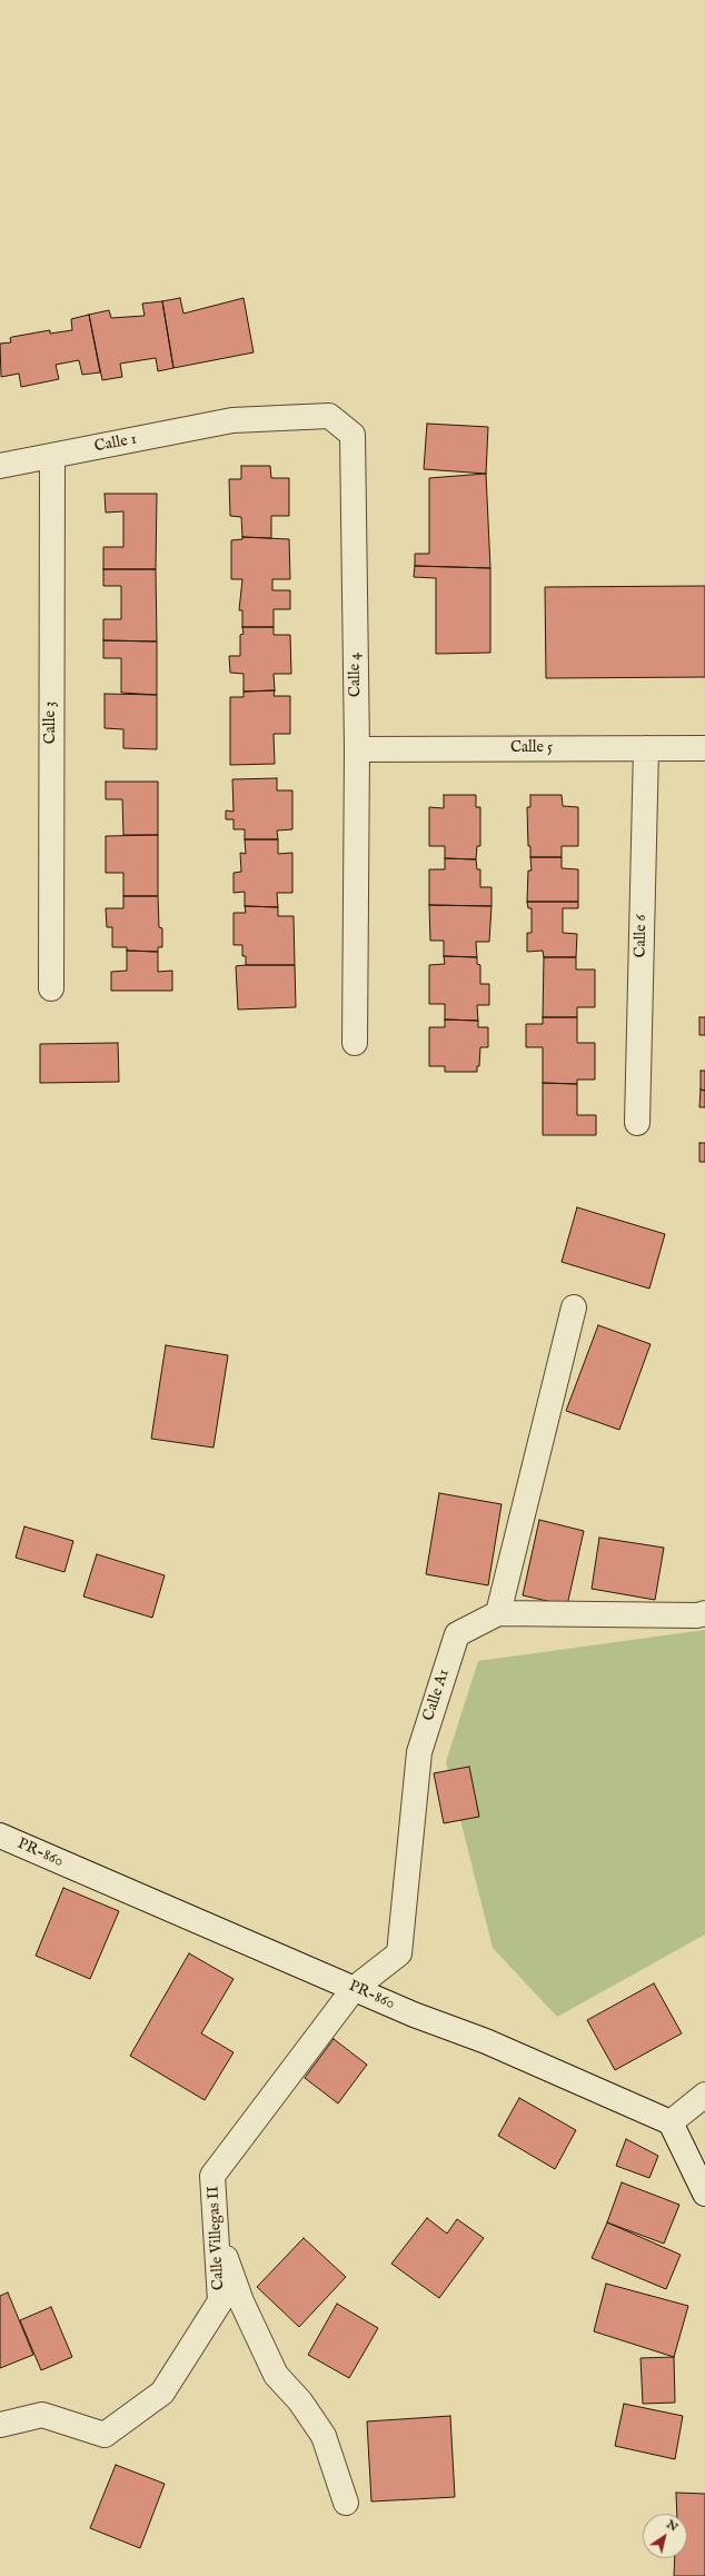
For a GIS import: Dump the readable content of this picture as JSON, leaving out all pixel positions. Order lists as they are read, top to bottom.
{
  "streets": {
    "street": [
      "Calle 1",
      "Calle 4",
      "Calle 3",
      "Calle 5",
      "Calle 6",
      "Calle A1",
      "PR-860",
      "Calle Villegas II"
    ]
  },
  "crossings": [
    ["Calle 1", "Calle 4"],
    ["Calle 1", "Calle 3"],
    ["Calle 4", "Calle 5"],
    ["Calle 5", "Calle 6"],
    ["Calle A1", "PR-860"],
    ["Calle A1", "Calle Villegas II"],
    ["PR-860", "Calle Villegas II"]
  ],
  "north": "top right"
}
